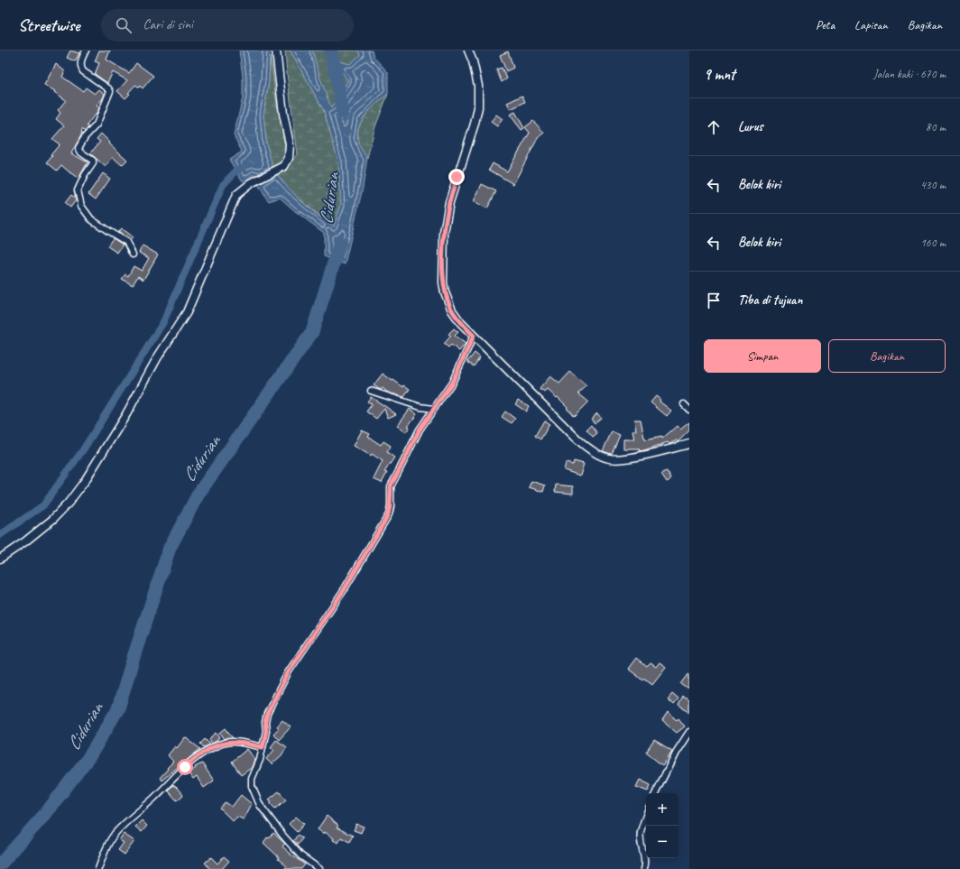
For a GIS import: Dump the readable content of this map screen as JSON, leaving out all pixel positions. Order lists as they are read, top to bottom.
{
  "water": ["Cidurian"],
  "page": {
    "header": "Streetwise",
    "search": "Cari di sini",
    "nav": ["Peta", "Lapisan", "Bagikan"],
    "heading": ["9 mnt", "Jalan kaki · 670 m"],
    "list": [
      ["Lurus", "80 m"],
      ["Belok kiri", "430 m"],
      ["Belok kiri", "160 m"],
      "Tiba di tujuan"
    ],
    "buttons": ["Simpan", "Bagikan"],
    "map_buttons": ["+", "−"]
  }
}
